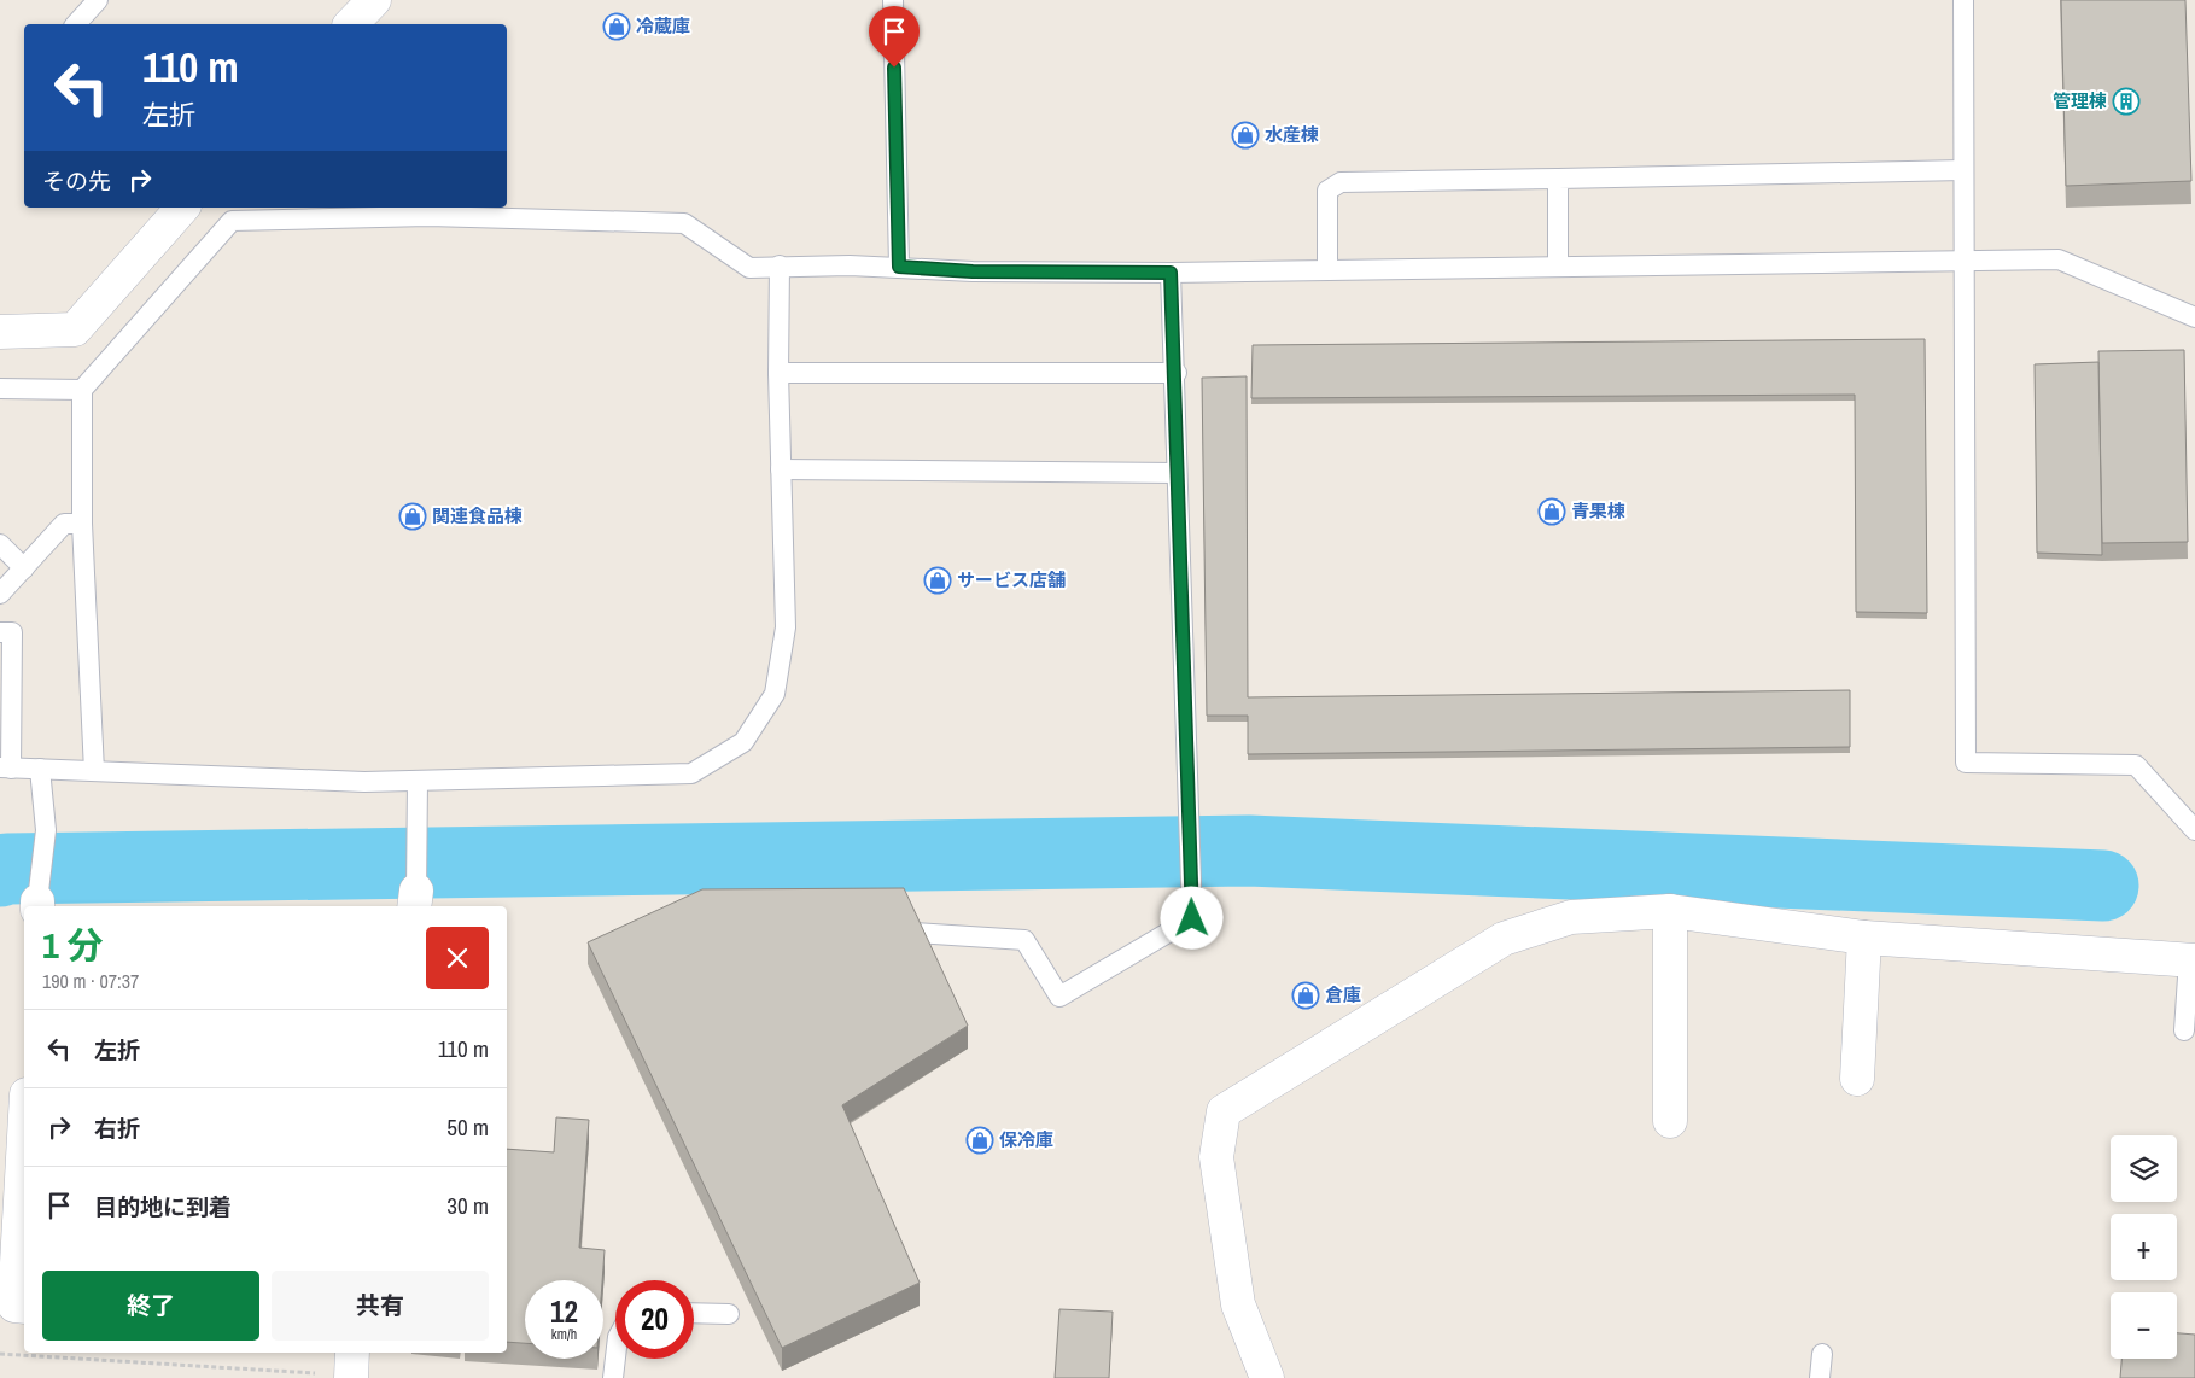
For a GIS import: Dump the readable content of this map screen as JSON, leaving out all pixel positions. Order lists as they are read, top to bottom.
{
  "places": {
    "shop": [
      "冷蔵庫",
      "水産棟",
      "青果棟",
      "関連食品棟",
      "サービス店舗",
      "倉庫",
      "保冷庫"
    ],
    "building": ["管理棟"]
  },
  "page": {
    "turn": ["110 m", "左折"],
    "then": "その先",
    "heading": ["1 分", "190 m · 07:37"],
    "list": [
      {
        "name": "左折",
        "value": "110 m"
      },
      {
        "name": "右折",
        "value": "50 m"
      },
      {
        "name": "目的地に到着",
        "value": "30 m"
      }
    ],
    "map_buttons": ["+", "−"],
    "buttons": ["終了", "共有"],
    "speed": "12 km/h",
    "limit": "20"
  }
}
